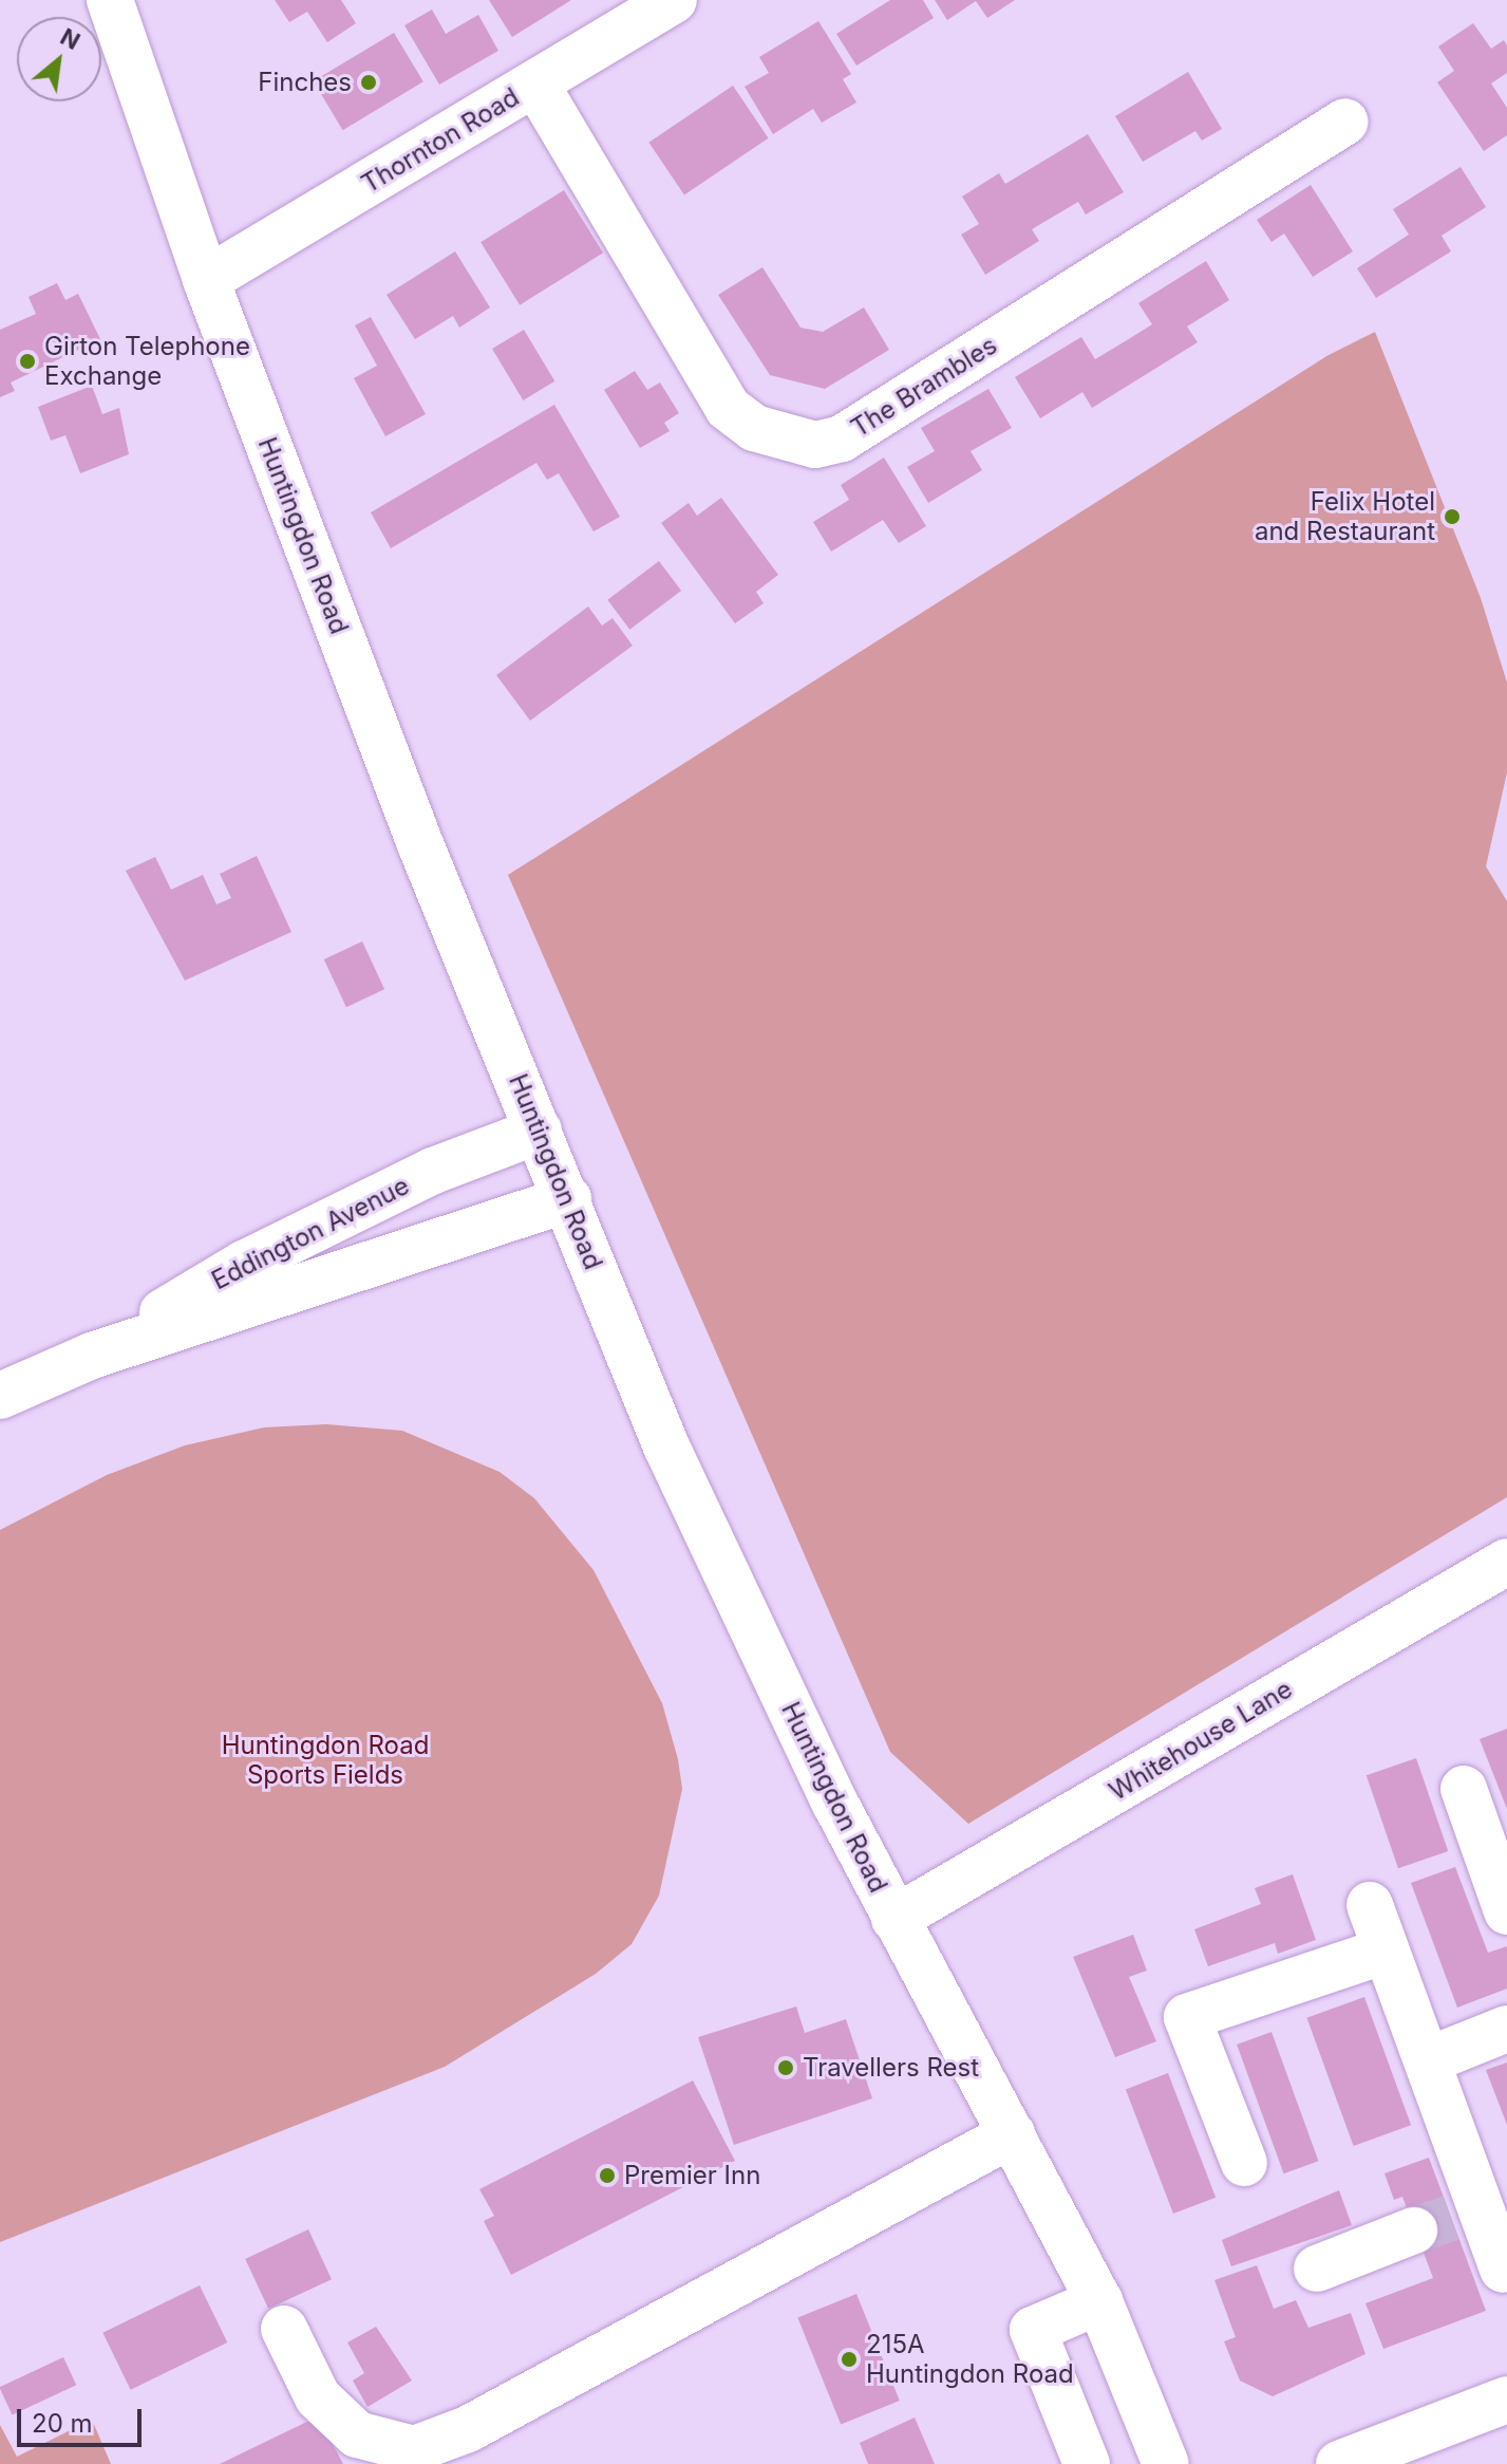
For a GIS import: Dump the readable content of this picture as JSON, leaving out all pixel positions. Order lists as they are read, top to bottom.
{
  "streets": {
    "street": [
      "Thornton Road",
      "The Brambles",
      "Huntingdon Road",
      "Eddington Avenue",
      "Whitehouse Lane"
    ]
  },
  "crossings": [
    ["Thornton Road", "The Brambles"],
    ["Thornton Road", "Huntingdon Road"],
    ["Huntingdon Road", "Eddington Avenue"],
    ["Huntingdon Road", "Whitehouse Lane"]
  ],
  "parks": ["Huntingdon Road Sports Fields"],
  "places": [
    "Finches",
    "Girton Telephone Exchange",
    "Felix Hotel and Restaurant",
    "Travellers Rest",
    "Premier Inn",
    "215A Huntingdon Road"
  ],
  "scale_bar": "20 m",
  "north": "top right"
}
